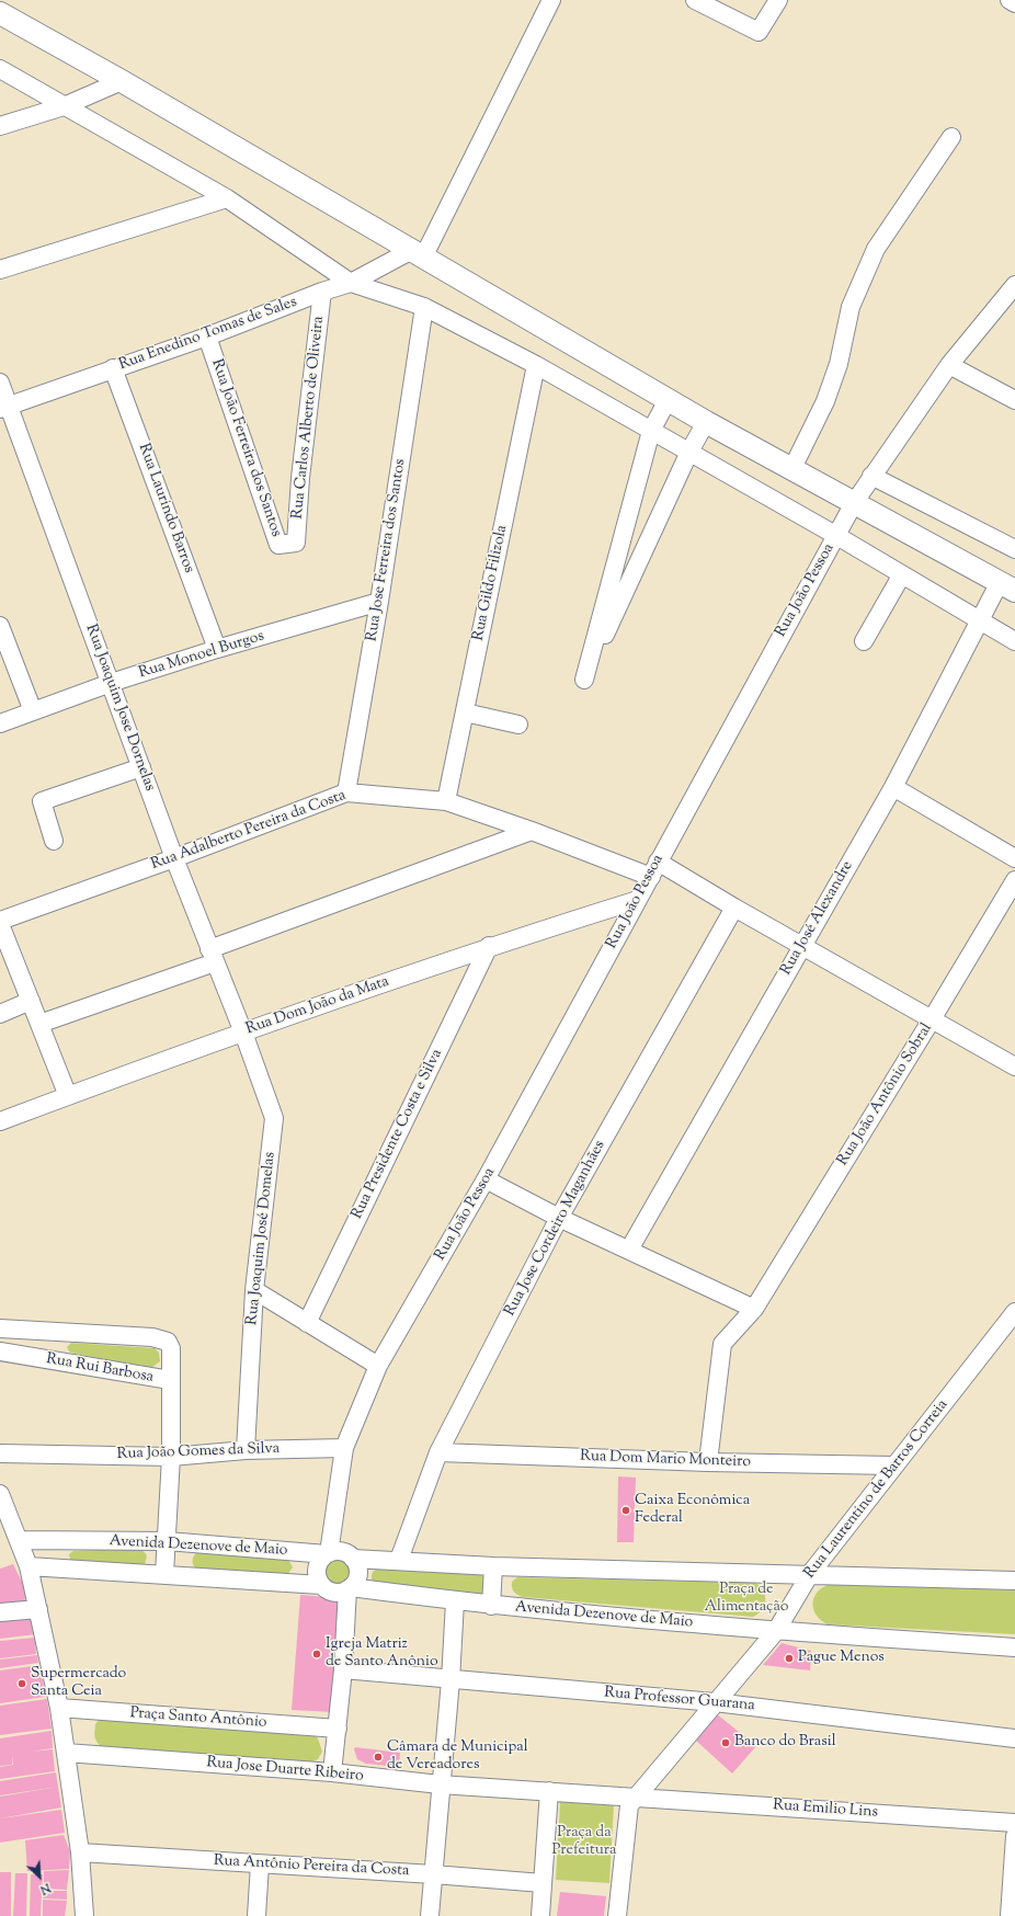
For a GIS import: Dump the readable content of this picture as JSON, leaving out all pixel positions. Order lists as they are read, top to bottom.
{
  "streets": {
    "street": [
      "Rua Enedino Tomas de Sales",
      "Rua Carlos Alberto de Oliveira",
      "Rua João Ferreira dos Santos",
      "Rua Laurindo Barros",
      "Rua Jose Ferreira dos Santos",
      "Rua Gildo Filizola",
      "Rua João Pessoa",
      "Rua Monoel Burgos",
      "Rua Joaquim Jose Dornelas",
      "Rua Adalberto Pereira da Costa",
      "Rua José Alexandre",
      "Rua Dom João da Mata",
      "Rua João Antônio Sobral",
      "Rua Presidente Costa e Silva",
      "Rua Jose Cordeiro Maganhães",
      "Rua Joaquim José Domelas",
      "Rua Rui Barbosa",
      "Rua João Gomes da Silva",
      "Rua Dom Mario Monteiro",
      "Rua Laurentino de Barros Correia",
      "Avenida Dezenove de Maio",
      "Rua Professor Guarana",
      "Praça Santo Antônio",
      "Rua Jose Duarte Ribeiro",
      "Rua Emilio Lins",
      "Rua Antônio Pereira da Costa"
    ]
  },
  "crossings": [
    ["Rua Enedino Tomas de Sales", "Rua Carlos Alberto de Oliveira"],
    ["Rua Enedino Tomas de Sales", "Rua João Ferreira dos Santos"],
    ["Rua Enedino Tomas de Sales", "Rua Laurindo Barros"],
    ["Rua Enedino Tomas de Sales", "Rua Joaquim Jose Dornelas"],
    ["Rua Carlos Alberto de Oliveira", "Rua João Ferreira dos Santos"],
    ["Rua Laurindo Barros", "Rua Monoel Burgos"],
    ["Rua Jose Ferreira dos Santos", "Rua Monoel Burgos"],
    ["Rua Jose Ferreira dos Santos", "Rua Adalberto Pereira da Costa"],
    ["Rua Gildo Filizola", "Rua Adalberto Pereira da Costa"],
    ["Rua João Pessoa", "Rua Adalberto Pereira da Costa"],
    ["Rua João Pessoa", "Rua Dom João da Mata"],
    ["Rua João Pessoa", "Rua João Gomes da Silva"],
    ["Rua João Pessoa", "Avenida Dezenove de Maio"],
    ["Rua Monoel Burgos", "Rua Joaquim Jose Dornelas"],
    ["Rua Joaquim Jose Dornelas", "Rua Adalberto Pereira da Costa"],
    ["Rua Joaquim Jose Dornelas", "Rua Dom João da Mata"],
    ["Rua Joaquim Jose Dornelas", "Rua Joaquim José Domelas"],
    ["Rua Adalberto Pereira da Costa", "Rua José Alexandre"],
    ["Rua Adalberto Pereira da Costa", "Rua João Antônio Sobral"],
    ["Rua Adalberto Pereira da Costa", "Rua Jose Cordeiro Maganhães"],
    ["Rua Dom João da Mata", "Rua Presidente Costa e Silva"],
    ["Rua Dom João da Mata", "Rua Joaquim José Domelas"],
    ["Rua João Antônio Sobral", "Rua Dom Mario Monteiro"],
    ["Rua Jose Cordeiro Maganhães", "Rua Dom Mario Monteiro"],
    ["Rua Joaquim José Domelas", "Rua João Gomes da Silva"],
    ["Rua Rui Barbosa", "Rua João Gomes da Silva"],
    ["Rua Rui Barbosa", "Avenida Dezenove de Maio"],
    ["Rua Dom Mario Monteiro", "Rua Laurentino de Barros Correia"],
    ["Rua Laurentino de Barros Correia", "Avenida Dezenove de Maio"],
    ["Rua Laurentino de Barros Correia", "Rua Professor Guarana"],
    ["Rua Laurentino de Barros Correia", "Rua Jose Duarte Ribeiro"],
    ["Rua Laurentino de Barros Correia", "Rua Emilio Lins"],
    ["Rua Jose Duarte Ribeiro", "Rua Emilio Lins"]
  ],
  "parks": ["Praça de Alimentação", "Praça da Prefeitura"],
  "places": [
    "Caixa Econômica Federal",
    "Igreja Matriz de Santo Anônio",
    "Pague Menos",
    "Supermercado Santa Ceia",
    "Banco do Brasil",
    "Câmara de Municipal de Vereadores"
  ],
  "north": "bottom right"
}
